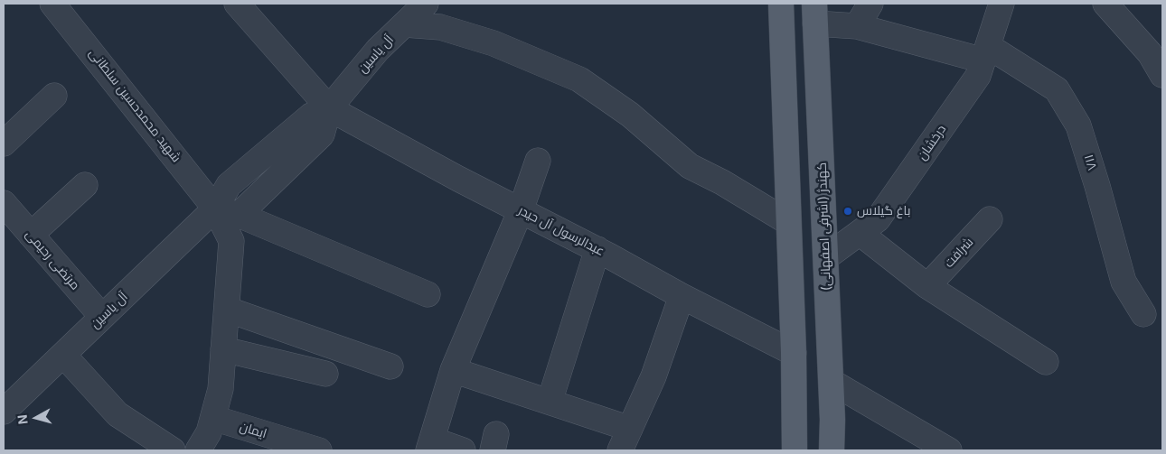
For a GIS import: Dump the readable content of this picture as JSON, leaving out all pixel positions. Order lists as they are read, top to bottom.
{
  "streets": {
    "main road": ["کهندژ (اشرفی اصفهانی)"],
    "street": [
      "آل یاسین",
      "شهید محمدحسین سلطانی",
      "درخشان",
      "۱۱۸",
      "عبدالرسول آل حیدر",
      "شرافت",
      "مرتضی رحیمی",
      "ایمان"
    ]
  },
  "crossings": [
    ["آل یاسین", "شهید محمدحسین سلطانی"],
    ["آل یاسین", "عبدالرسول آل حیدر"],
    ["آل یاسین", "مرتضی رحیمی"],
    ["شهید محمدحسین سلطانی", "ایمان"],
    ["درخشان", "۱۱۸"],
    ["درخشان", "کهندژ (اشرفی اصفهانی)"],
    ["۱۱۸", "کهندژ (اشرفی اصفهانی)"]
  ],
  "places": ["باغ گیلاس"],
  "north": "left"
}
